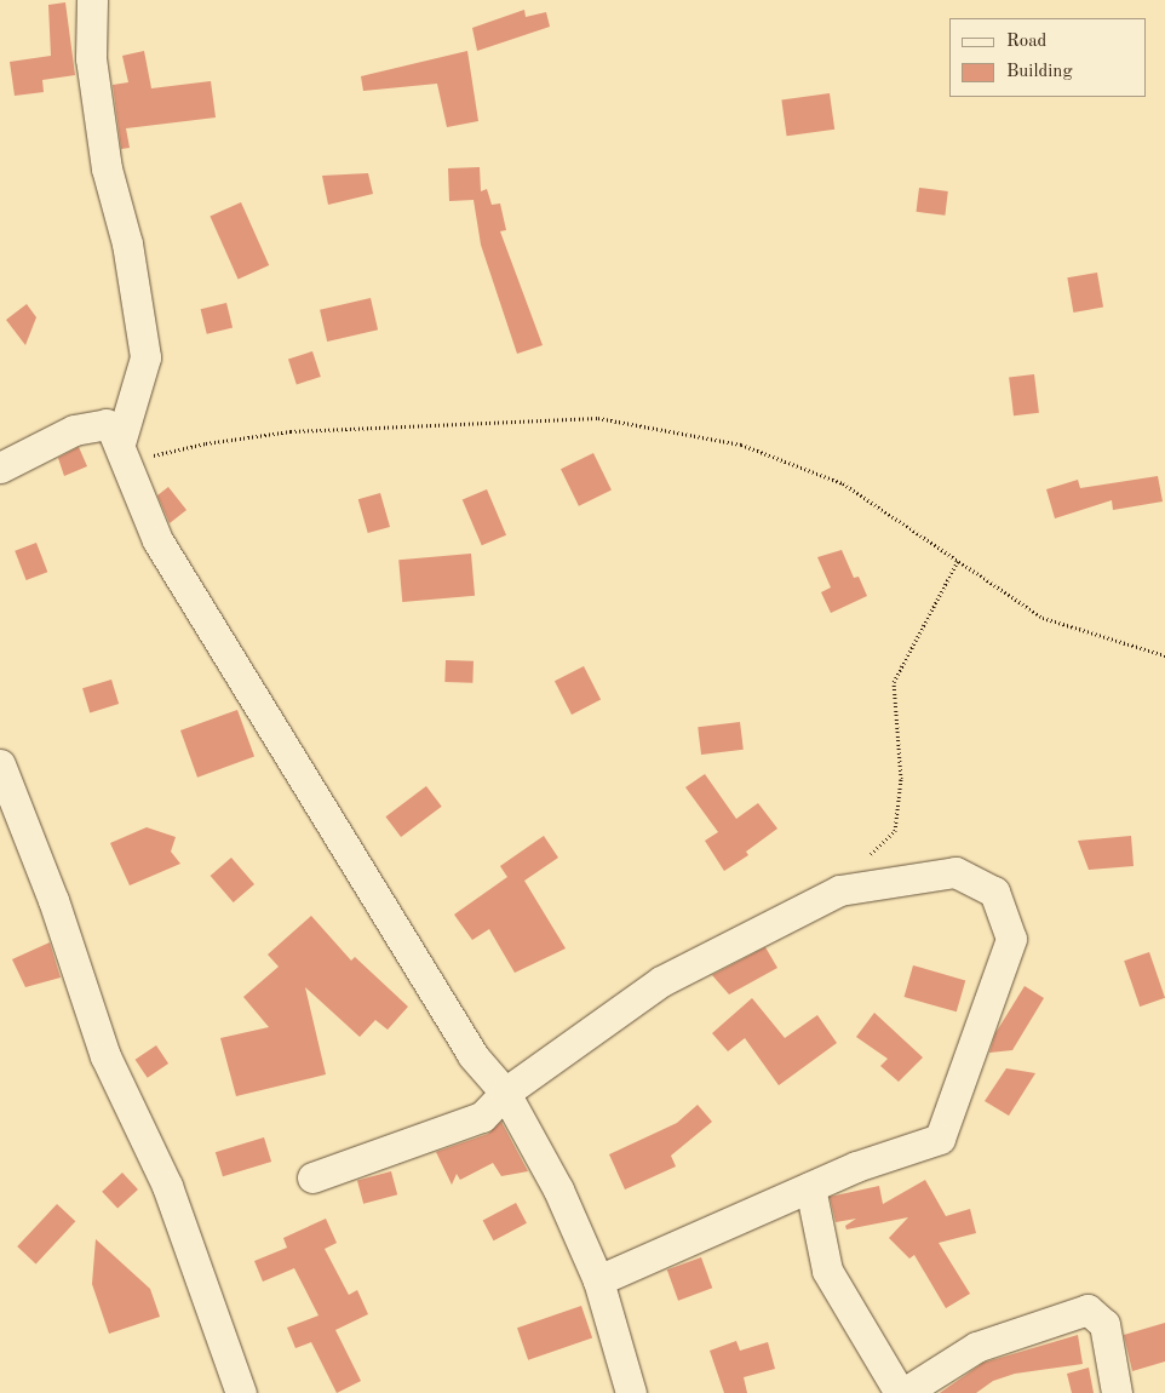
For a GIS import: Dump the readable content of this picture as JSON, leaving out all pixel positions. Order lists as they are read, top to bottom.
{
  "legend": ["Road", "Building"]
}
